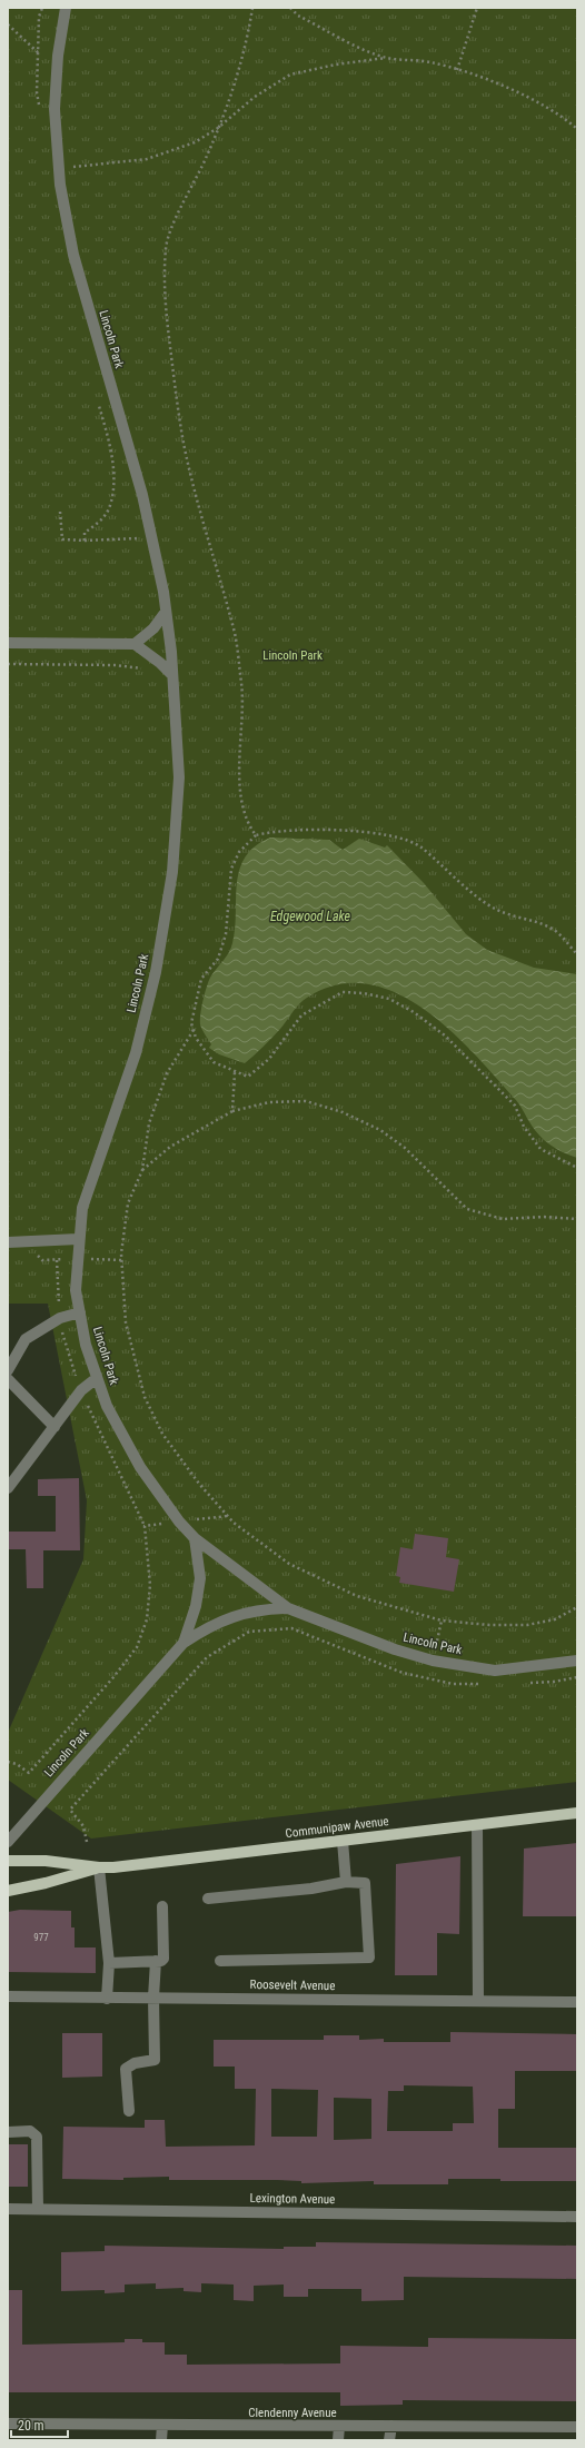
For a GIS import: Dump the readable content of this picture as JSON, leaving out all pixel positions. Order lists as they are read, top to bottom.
{
  "streets": {
    "main road": ["Communipaw Avenue"],
    "street": [
      "Lincoln Park",
      "Roosevelt Avenue",
      "Lexington Avenue",
      "Clendenny Avenue"
    ]
  },
  "water": ["Edgewood Lake"],
  "parks": ["Lincoln Park"],
  "house_numbers": ["977"],
  "scale_bar": "20 m"
}
